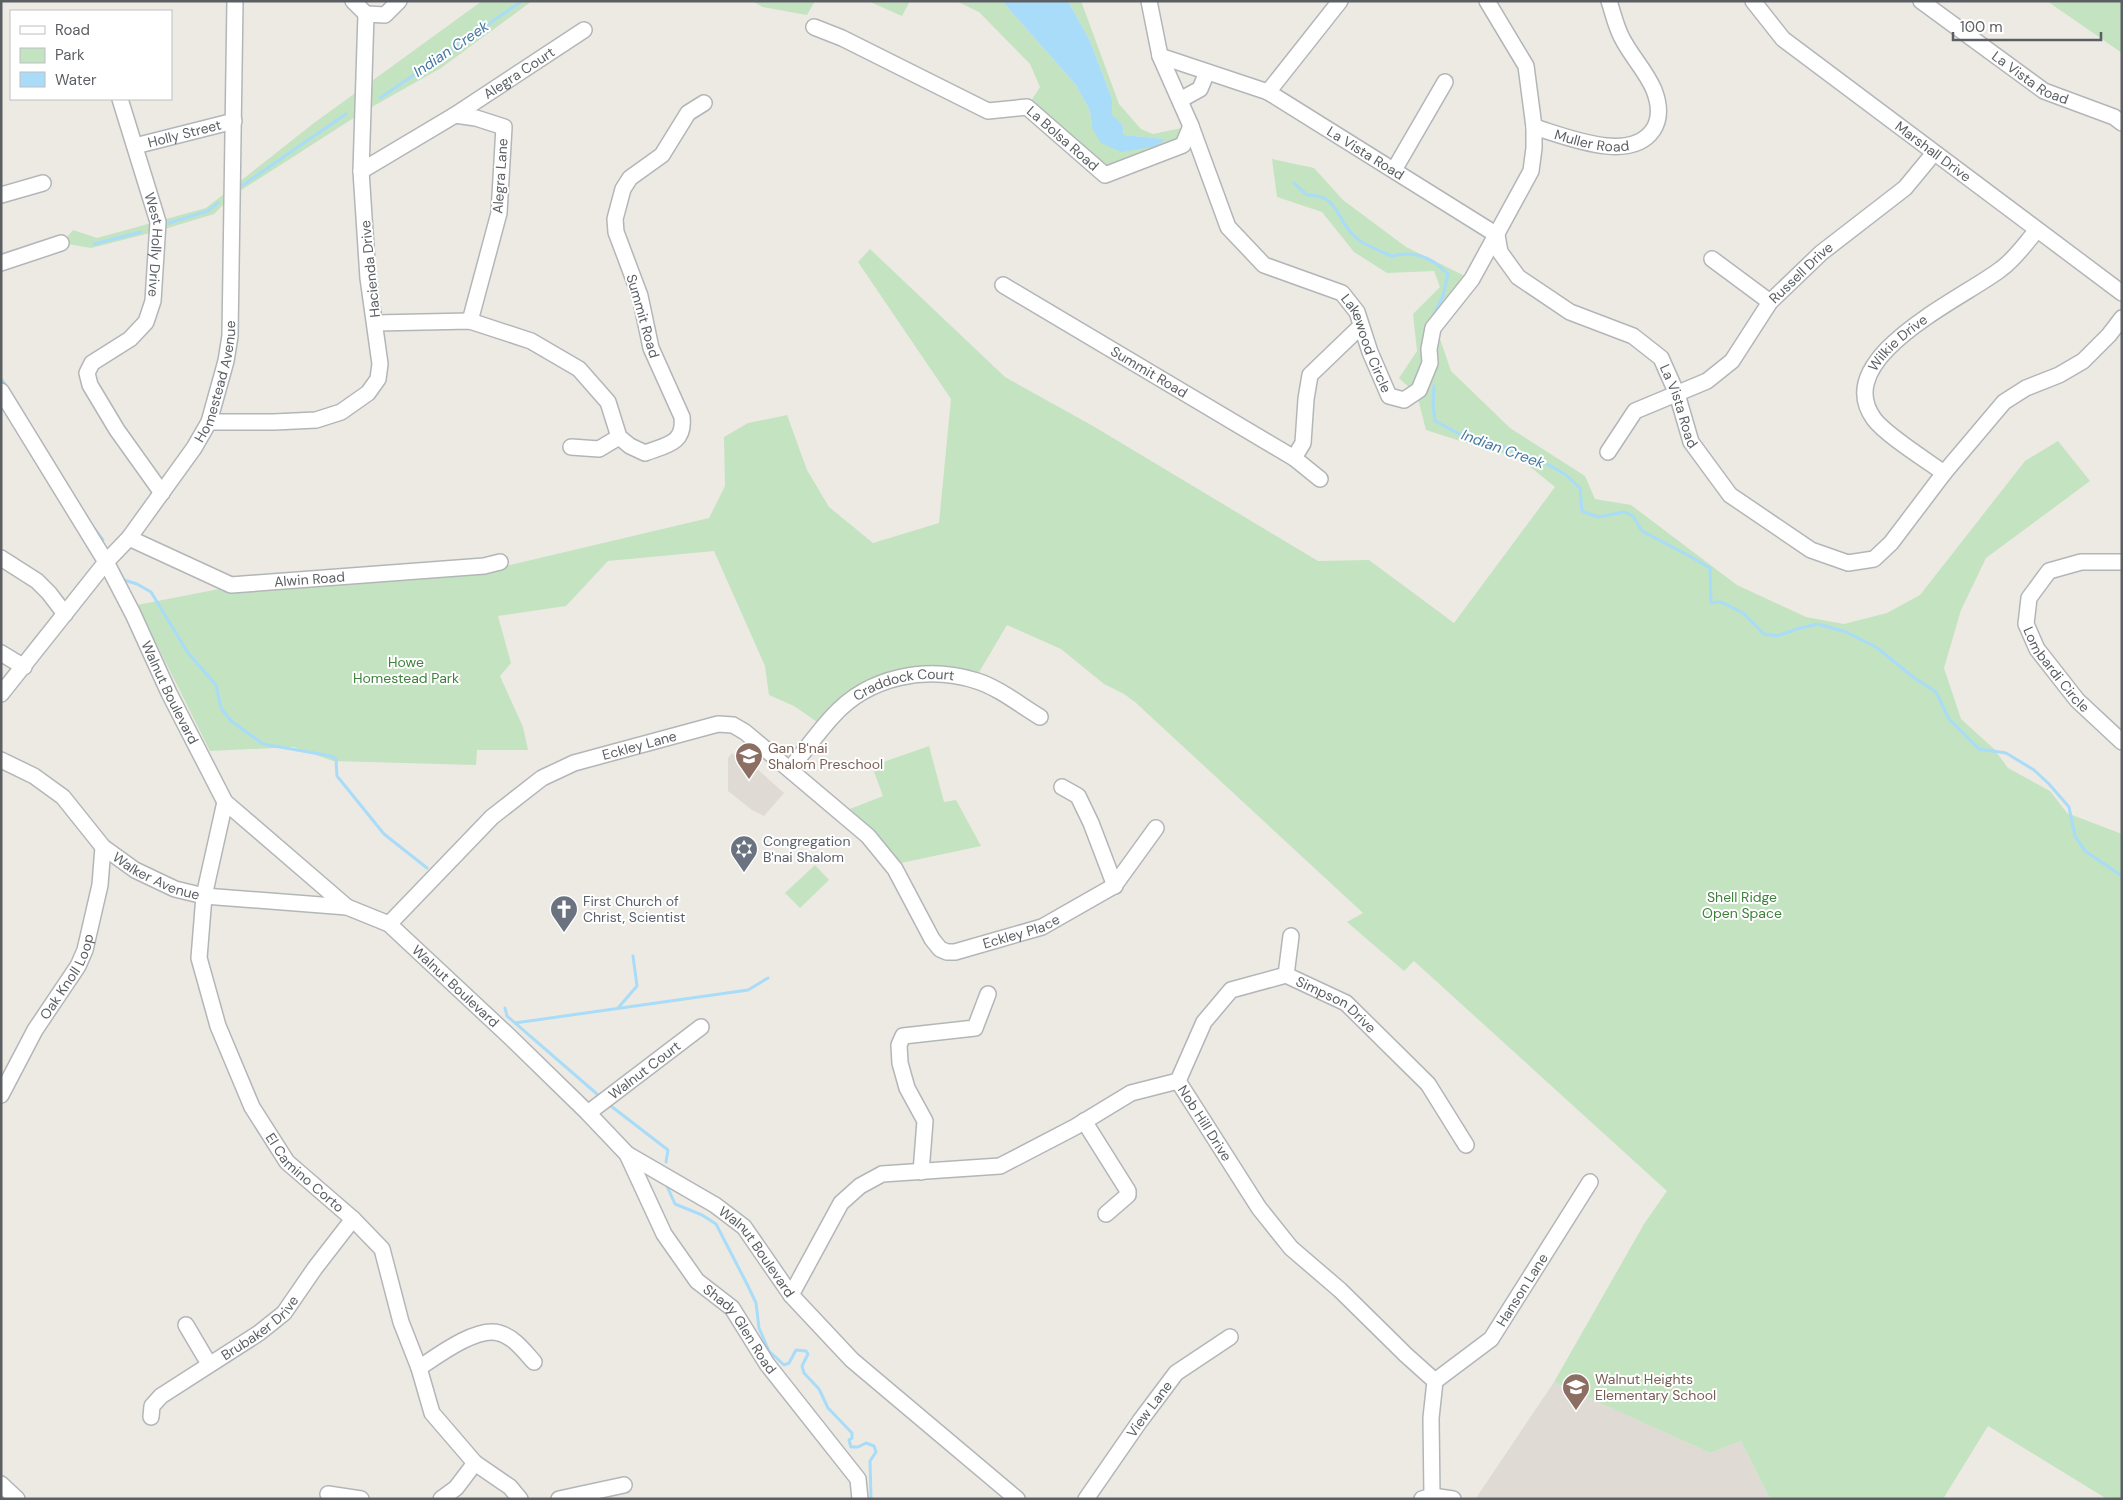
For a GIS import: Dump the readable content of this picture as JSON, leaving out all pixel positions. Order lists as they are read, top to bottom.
{
  "streets": {
    "street": [
      "Alegra Court",
      "La Vista Road",
      "Holly Street",
      "Muller Road",
      "La Bolsa Road",
      "Marshall Drive",
      "Alegra Lane",
      "West Holly Drive",
      "Hacienda Drive",
      "Russell Drive",
      "Summit Road",
      "Lakewood Circle",
      "Wilkie Drive",
      "Homestead Avenue",
      "Alwin Road",
      "Lombardi Circle",
      "Craddock Court",
      "Walnut Boulevard",
      "Eckley Lane",
      "Walker Avenue",
      "Eckley Place",
      "Oak Knoll Loop",
      "Simpson Drive",
      "Walnut Court",
      "Nob Hill Drive",
      "El Camino Corto",
      "Hanson Lane",
      "Brubaker Drive",
      "Shady Glen Road",
      "View Lane"
    ]
  },
  "crossings": [
    ["Alegra Court", "Alegra Lane"],
    ["La Vista Road", "Russell Drive"],
    ["La Vista Road", "Lakewood Circle"],
    ["La Vista Road", "Wilkie Drive"],
    ["Holly Street", "West Holly Drive"],
    ["Holly Street", "Homestead Avenue"],
    ["Muller Road", "Lakewood Circle"],
    ["La Bolsa Road", "Lakewood Circle"],
    ["Marshall Drive", "Russell Drive"],
    ["Marshall Drive", "Wilkie Drive"],
    ["West Holly Drive", "Homestead Avenue"],
    ["Hacienda Drive", "Homestead Avenue"],
    ["Homestead Avenue", "Alwin Road"],
    ["Homestead Avenue", "Walnut Boulevard"],
    ["Craddock Court", "Eckley Lane"],
    ["Walnut Boulevard", "Eckley Lane"],
    ["Walnut Boulevard", "Walker Avenue"],
    ["Walnut Boulevard", "Walnut Court"],
    ["Walnut Boulevard", "Nob Hill Drive"],
    ["Walnut Boulevard", "El Camino Corto"],
    ["Walnut Boulevard", "Shady Glen Road"],
    ["Eckley Lane", "Eckley Place"],
    ["Walker Avenue", "Oak Knoll Loop"],
    ["Walker Avenue", "El Camino Corto"],
    ["Simpson Drive", "Nob Hill Drive"],
    ["Nob Hill Drive", "Hanson Lane"],
    ["El Camino Corto", "Brubaker Drive"]
  ],
  "water": ["Indian Creek"],
  "parks": ["Howe Homestead Park", "Shell Ridge Open Space"],
  "places": {
    "school or university": ["Gan B'nai Shalom Preschool", "Walnut Heights Elementary School"],
    "synagogue": ["Congregation B'nai Shalom"],
    "church": ["First Church of Christ, Scientist"]
  },
  "legend": ["Road", "Park", "Water"],
  "scale_bar": "100 m"
}
